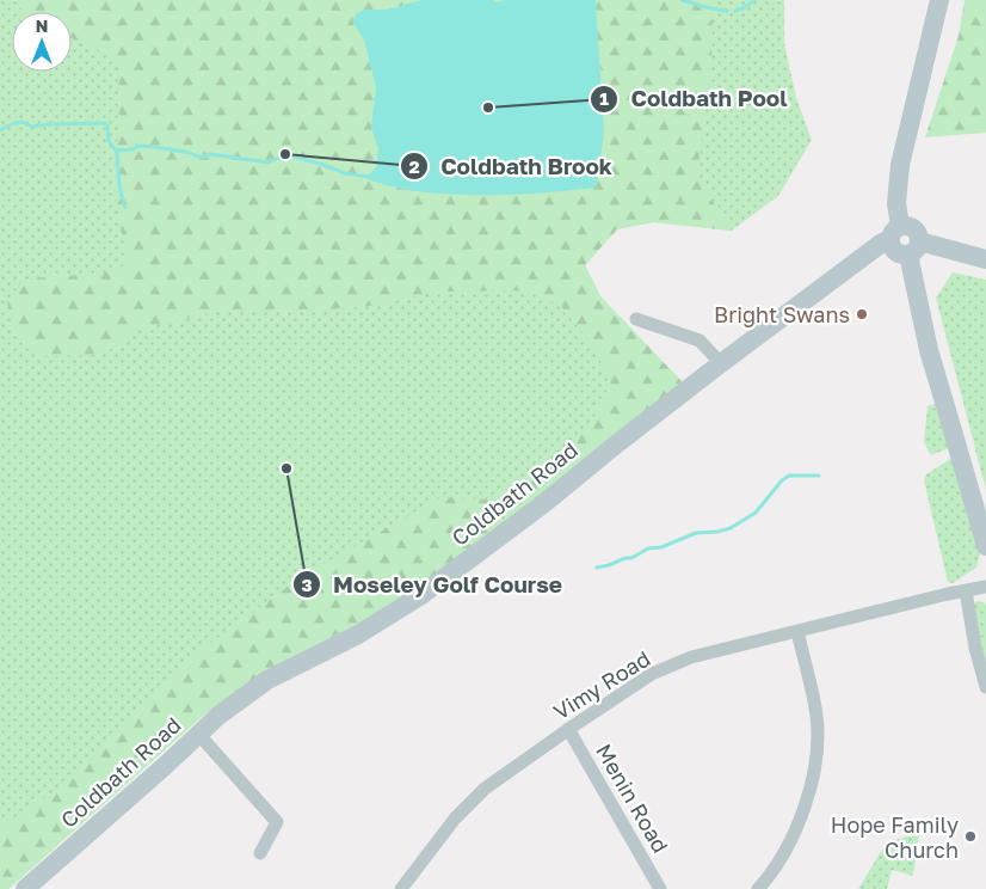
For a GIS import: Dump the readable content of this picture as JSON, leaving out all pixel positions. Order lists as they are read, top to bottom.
{
  "streets": {
    "main road": ["Coldbath Road"],
    "street": ["Vimy Road", "Menin Road"]
  },
  "crossings": [
    ["Vimy Road", "Menin Road"]
  ],
  "places": [
    "Coldbath Pool",
    "Coldbath Brook",
    "Bright Swans",
    "Moseley Golf Course",
    "Hope Family Church"
  ],
  "north": "top"
}
